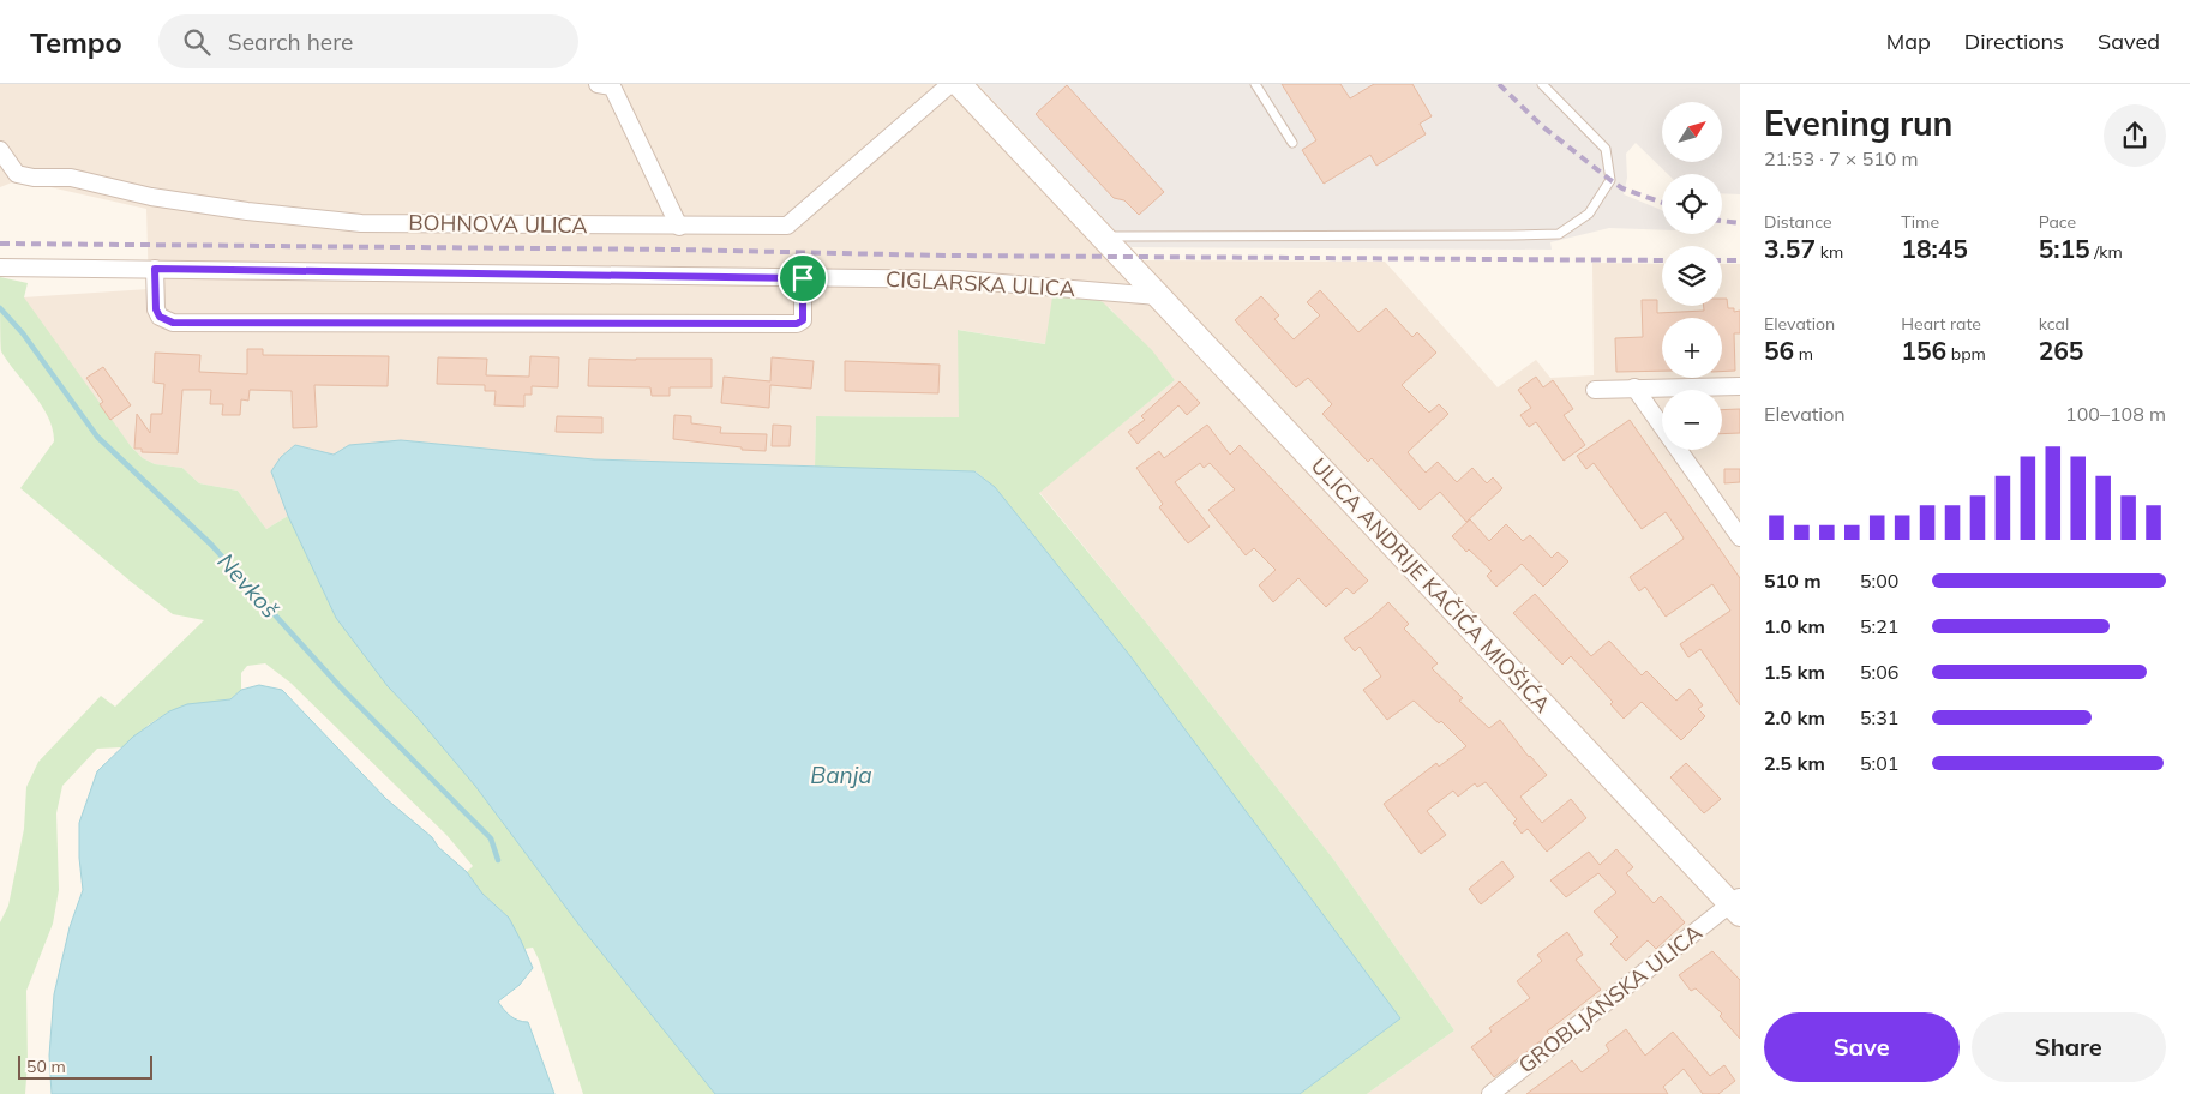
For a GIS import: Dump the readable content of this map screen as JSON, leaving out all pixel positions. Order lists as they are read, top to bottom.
{
  "streets": {
    "main road": ["ULICA ANDRIJE KAČIĆA MIOŠIĆA"],
    "street": ["BOHNOVA ULICA", "CIGLARSKA ULICA", "GROBLJANSKA ULICA"]
  },
  "crossings": [
    ["CIGLARSKA ULICA", "ULICA ANDRIJE KAČIĆA MIOŠIĆA"],
    ["ULICA ANDRIJE KAČIĆA MIOŠIĆA", "GROBLJANSKA ULICA"]
  ],
  "water": ["Nevkoš", "Banja"],
  "scale_bar": "50 m",
  "north": "top right",
  "page": {
    "header": "Tempo",
    "search": "Search here",
    "nav": ["Map", "Directions", "Saved"],
    "heading": ["Evening run", "21:53 · 7 × 510 m"],
    "map_buttons": ["+", "−"],
    "stats": [
      ["Distance", "3.57 km"],
      ["Time", "18:45"],
      ["Pace", "5:15 /km"],
      ["Elevation", "56 m"],
      ["Heart rate", "156 bpm"],
      ["kcal", "265"]
    ],
    "chart": ["Elevation", "100–108 m"],
    "list": [
      {
        "name": "510 m",
        "note": "5:00"
      },
      {
        "name": "1.0 km",
        "note": "5:21"
      },
      {
        "name": "1.5 km",
        "note": "5:06"
      },
      {
        "name": "2.0 km",
        "note": "5:31"
      },
      {
        "name": "2.5 km",
        "note": "5:01"
      }
    ],
    "buttons": ["Save", "Share"],
    "scale": "50 m"
  }
}
